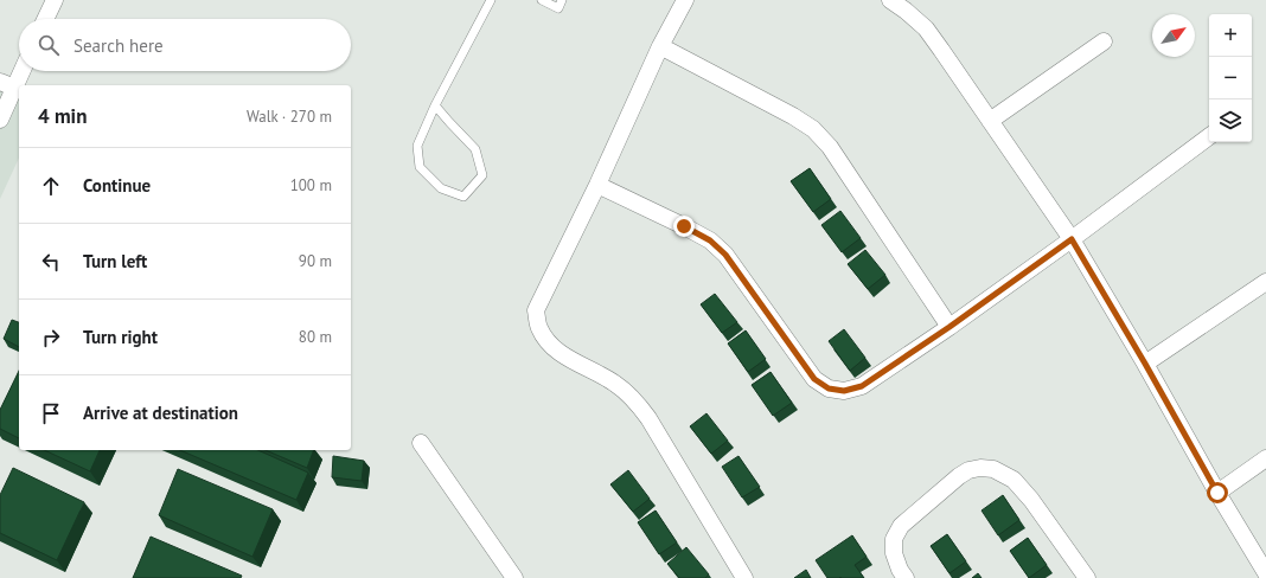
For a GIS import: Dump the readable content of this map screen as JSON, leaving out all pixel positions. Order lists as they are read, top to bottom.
{
  "north": "top right",
  "page": {
    "map_buttons": ["+", "−"],
    "search": "Search here",
    "heading": ["4 min", "Walk · 270 m"],
    "list": [
      ["Continue", "100 m"],
      ["Turn left", "90 m"],
      ["Turn right", "80 m"],
      "Arrive at destination"
    ]
  }
}
